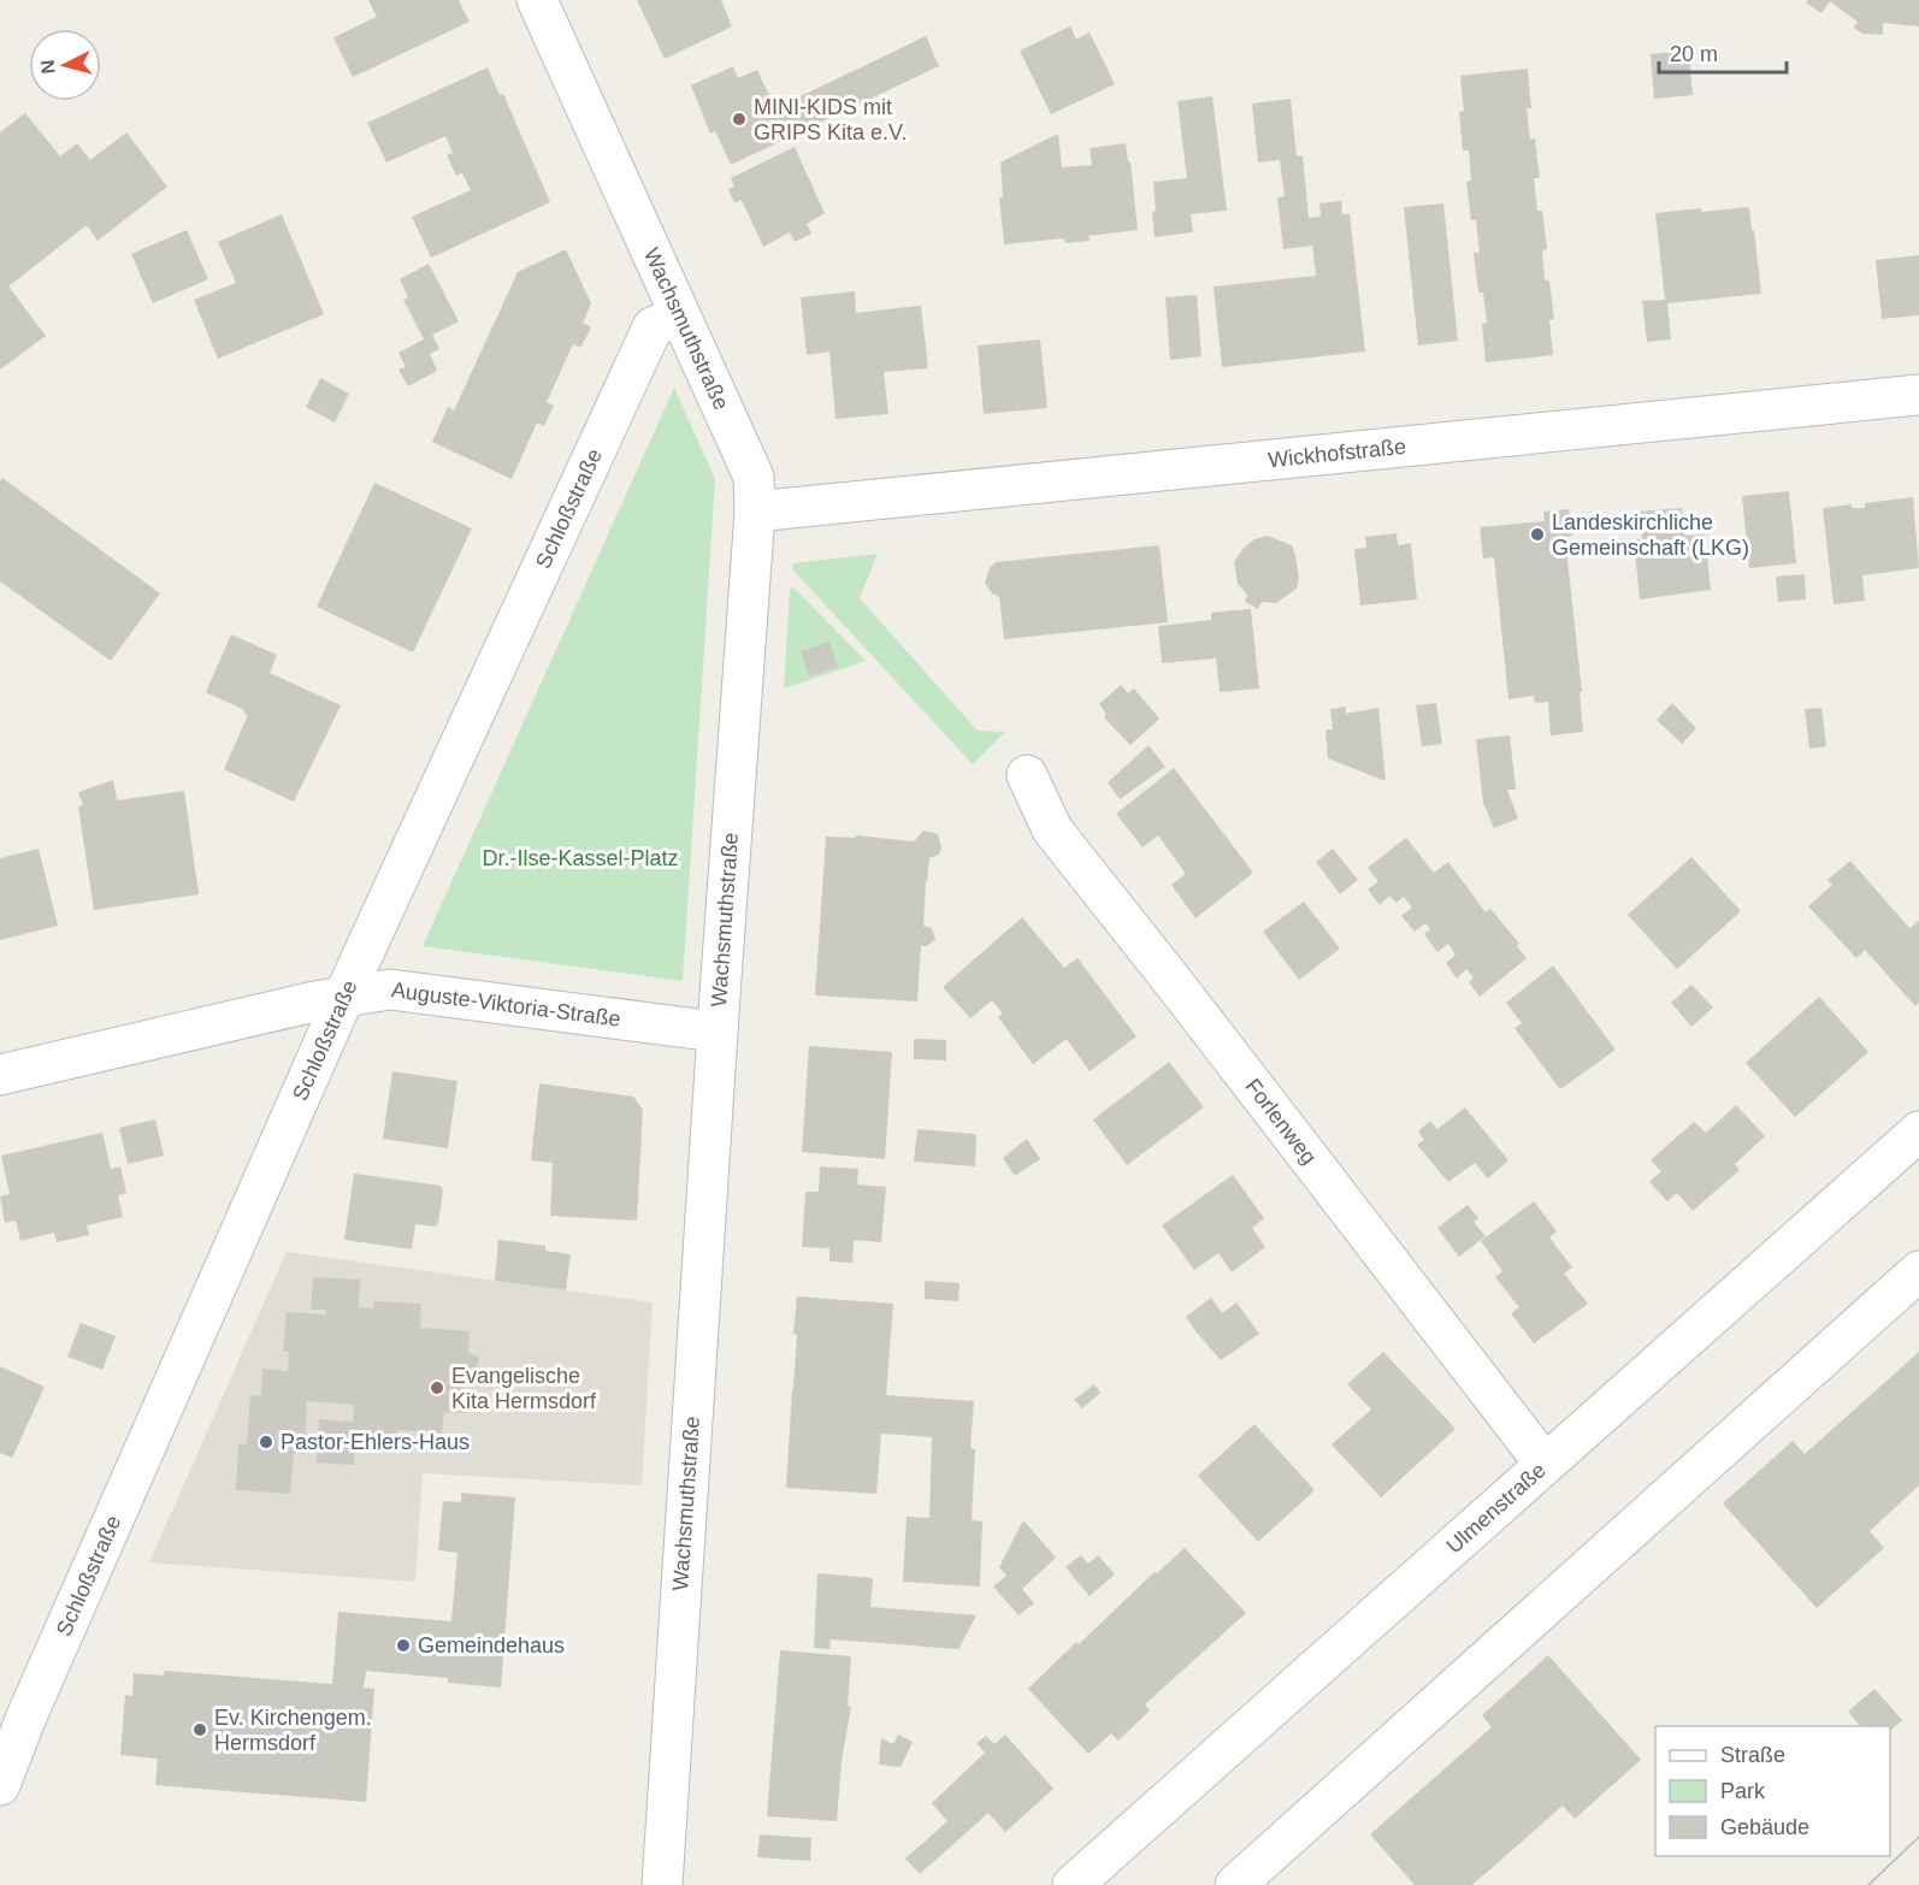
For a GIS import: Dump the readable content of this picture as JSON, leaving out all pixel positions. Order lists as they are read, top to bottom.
{
  "streets": {
    "street": [
      "Wachsmuthstraße",
      "Wickhofstraße",
      "Schloßstraße",
      "Auguste-Viktoria-Straße",
      "Forlenweg",
      "Ulmenstraße"
    ]
  },
  "crossings": [
    ["Wachsmuthstraße", "Wickhofstraße"],
    ["Wachsmuthstraße", "Schloßstraße"],
    ["Wachsmuthstraße", "Auguste-Viktoria-Straße"],
    ["Schloßstraße", "Auguste-Viktoria-Straße"],
    ["Forlenweg", "Ulmenstraße"]
  ],
  "parks": ["Dr.-Ilse-Kassel-Platz"],
  "places": [
    "MINI-KIDS mit GRIPS Kita e.V.",
    "Landeskirchliche Gemeinschaft (LKG)",
    "Evangelische Kita Hermsdorf",
    "Pastor-Ehlers-Haus",
    "Gemeindehaus",
    "Ev. Kirchengem. Hermsdorf"
  ],
  "legend": ["Straße", "Park", "Gebäude"],
  "scale_bar": "20 m",
  "north": "left"
}
